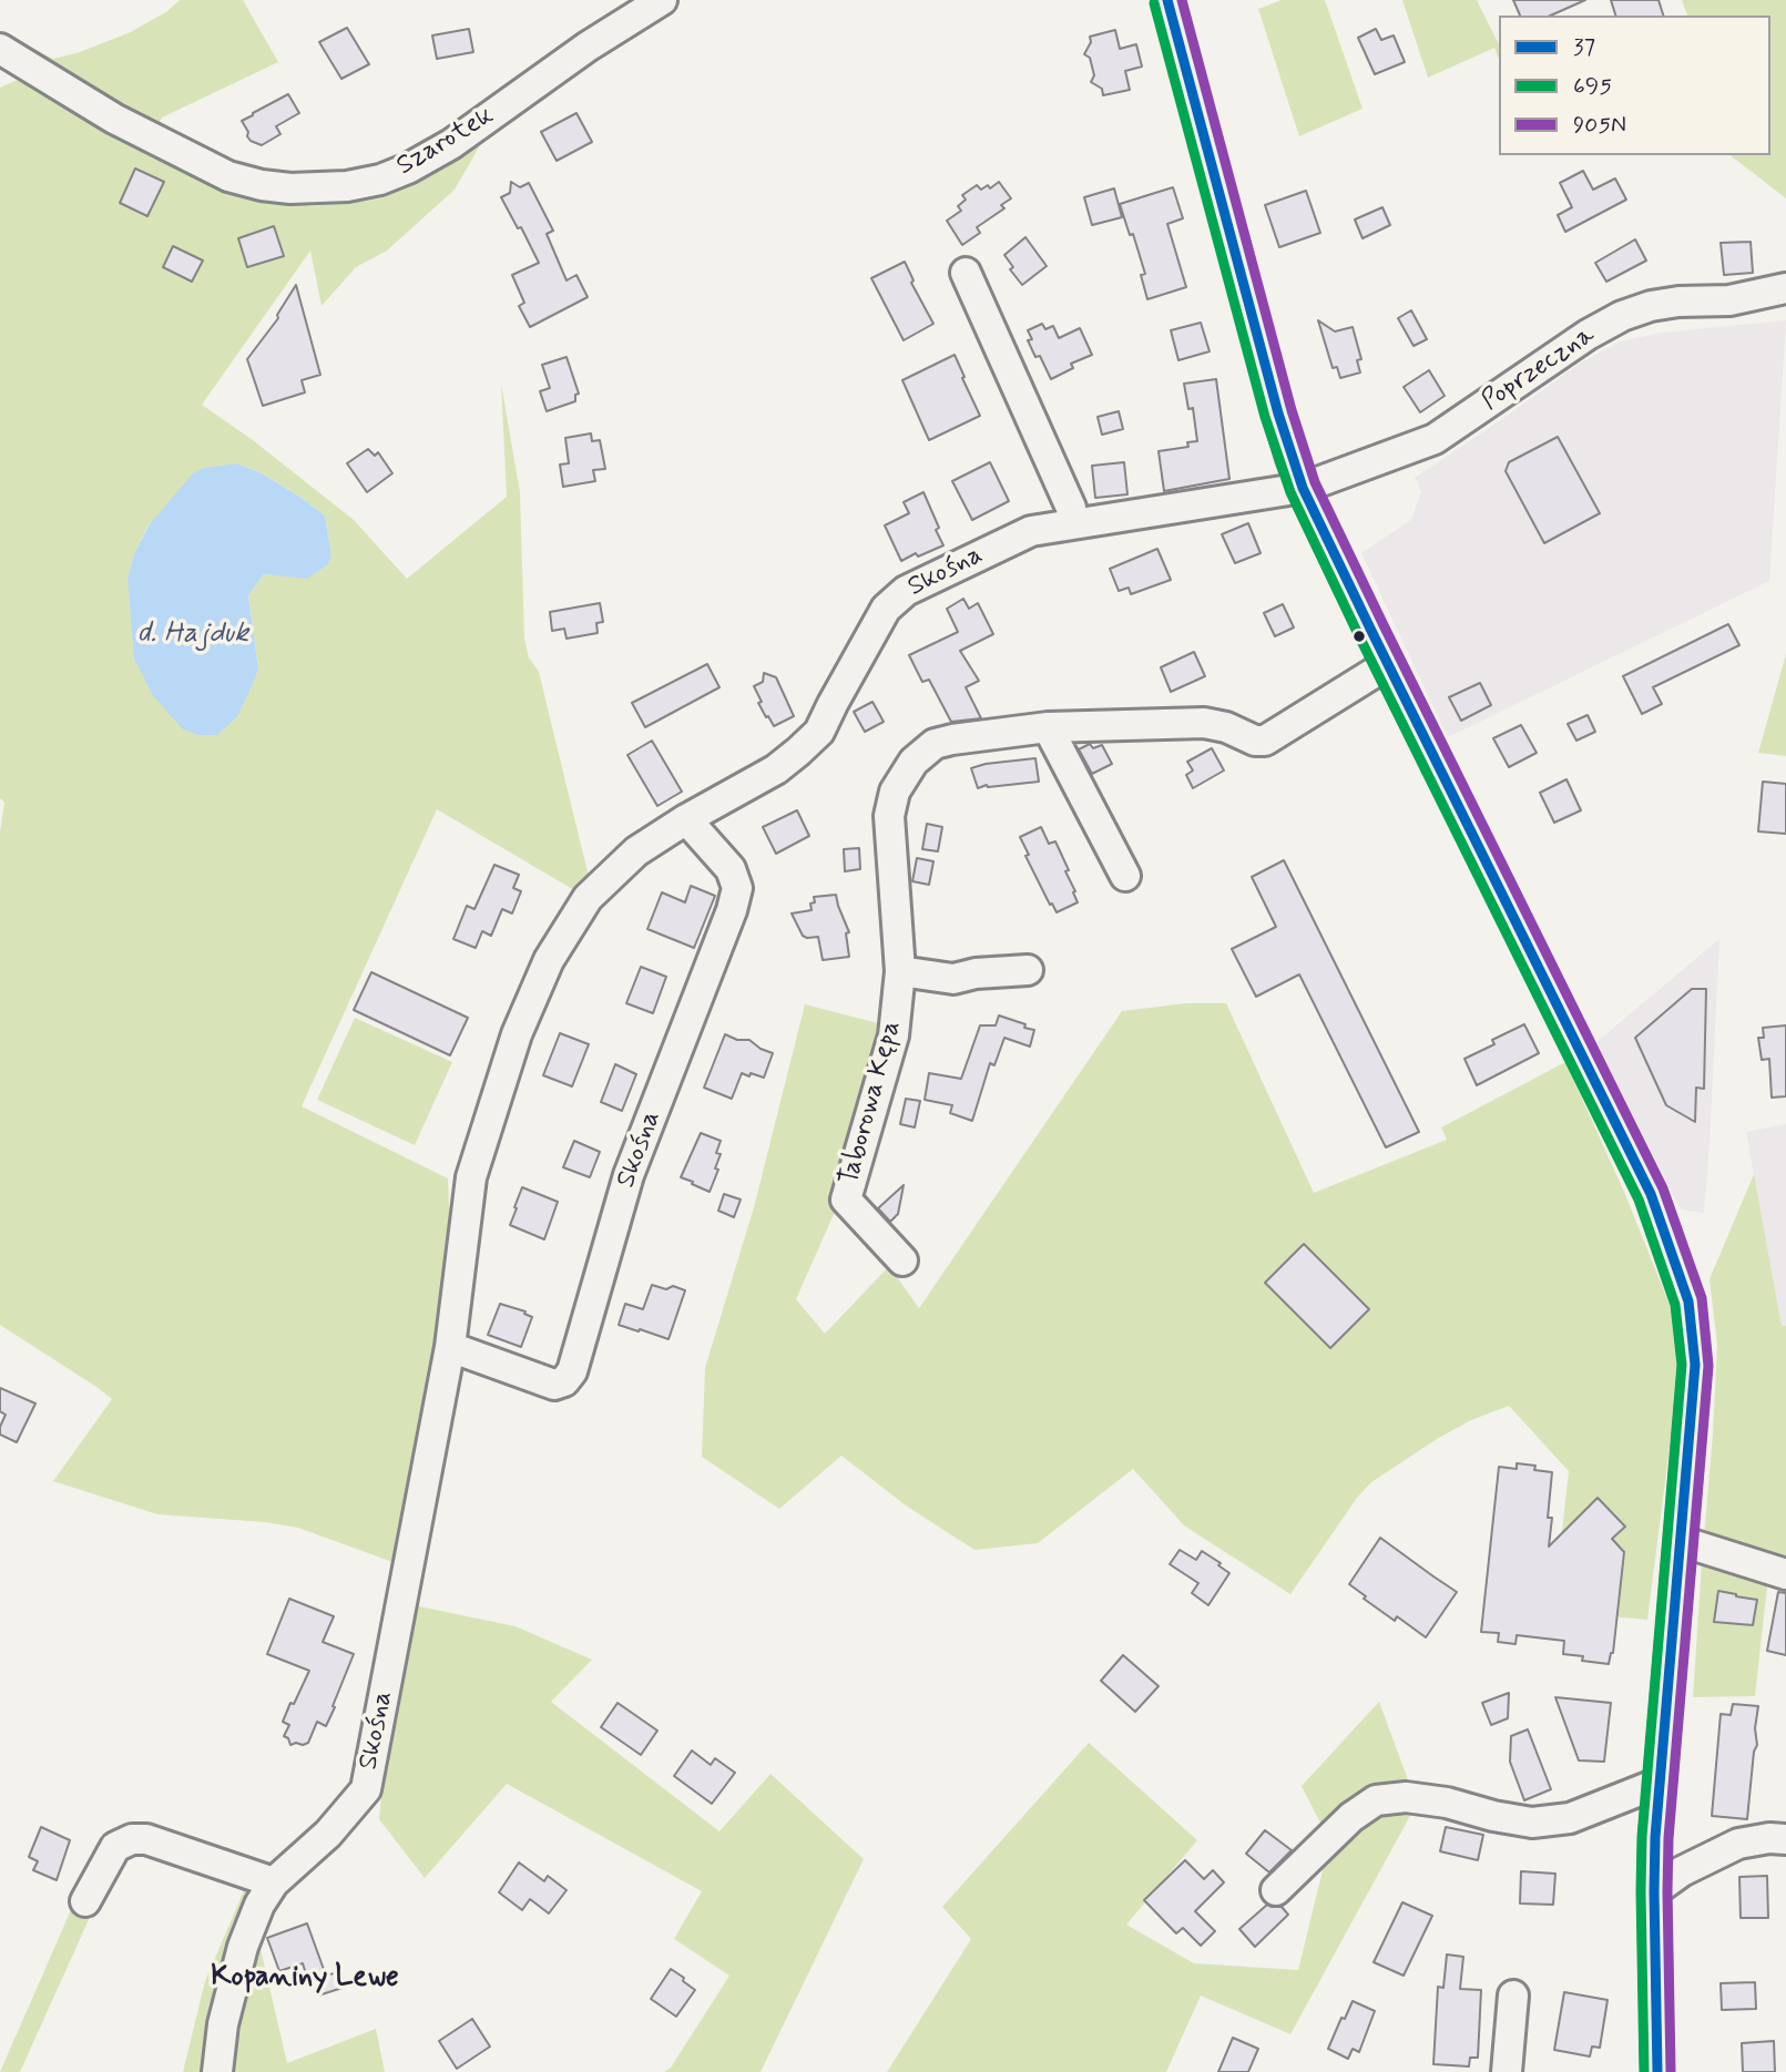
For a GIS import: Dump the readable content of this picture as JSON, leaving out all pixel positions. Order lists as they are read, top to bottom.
{
  "streets": {
    "street": [
      "Szarotek",
      "Poprzeczna",
      "Skośna",
      "Taborowa Kępa"
    ]
  },
  "crossings": [
    ["Poprzeczna", "Skośna"]
  ],
  "districts": ["Kopaniny Lewe"],
  "water": ["d. Hajduk"],
  "lines": ["transit line 37", "transit line 905N", "transit line 695"],
  "legend": ["37", "695", "905N"]
}
